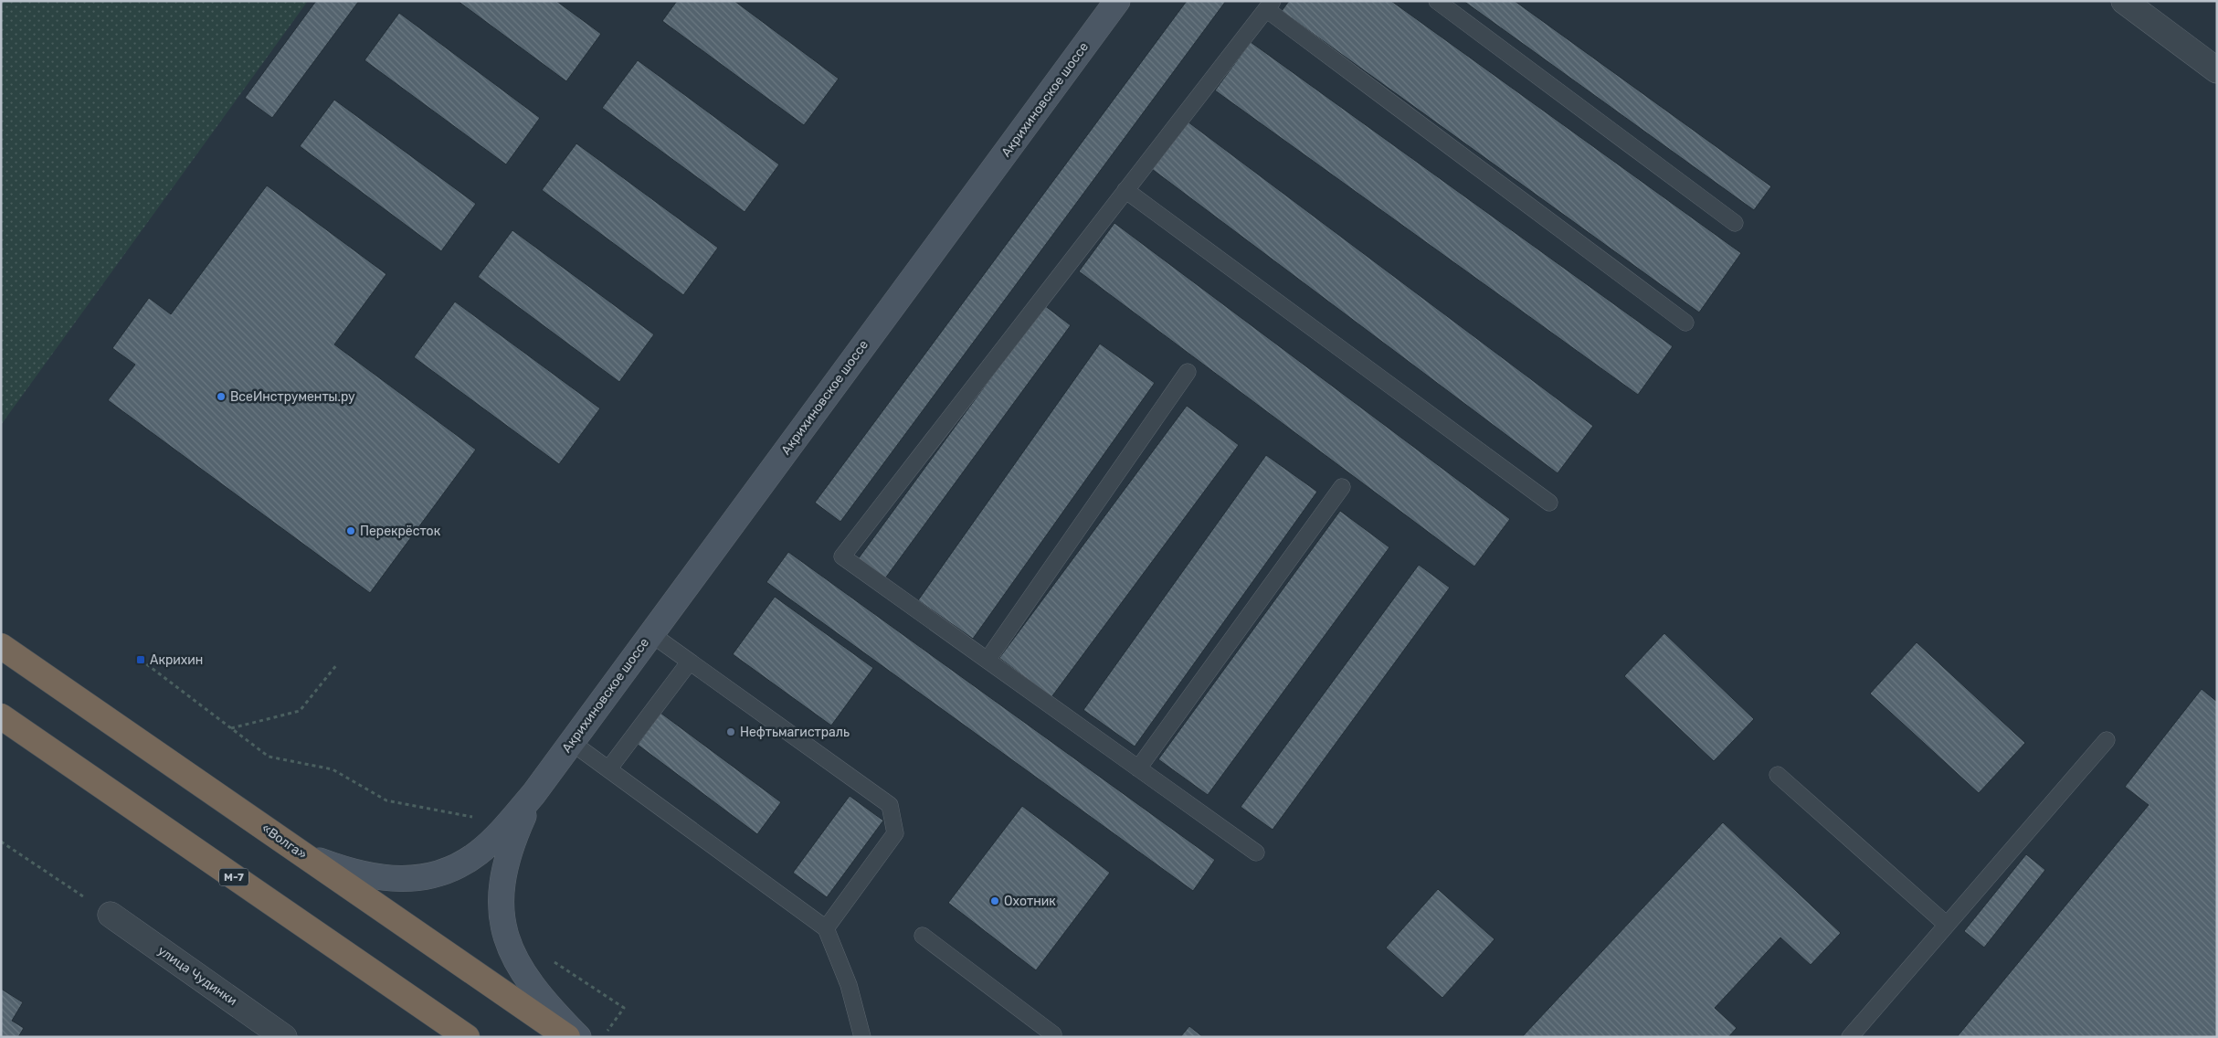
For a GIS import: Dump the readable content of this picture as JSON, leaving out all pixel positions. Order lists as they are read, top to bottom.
{
  "streets": {
    "highway": ["«Волга»", "М-7"],
    "main road": ["Акрихиновское шоссе"],
    "street": ["улица Чудинки"]
  },
  "crossings": [
    ["Акрихиновское шоссе", "«Волга»"]
  ],
  "places": {
    "other": [
      "ВсеИнструменты.ру",
      "Перекрёсток",
      "Нефтьмагистраль",
      "Охотник"
    ],
    "transit": ["Акрихин"]
  }
}
